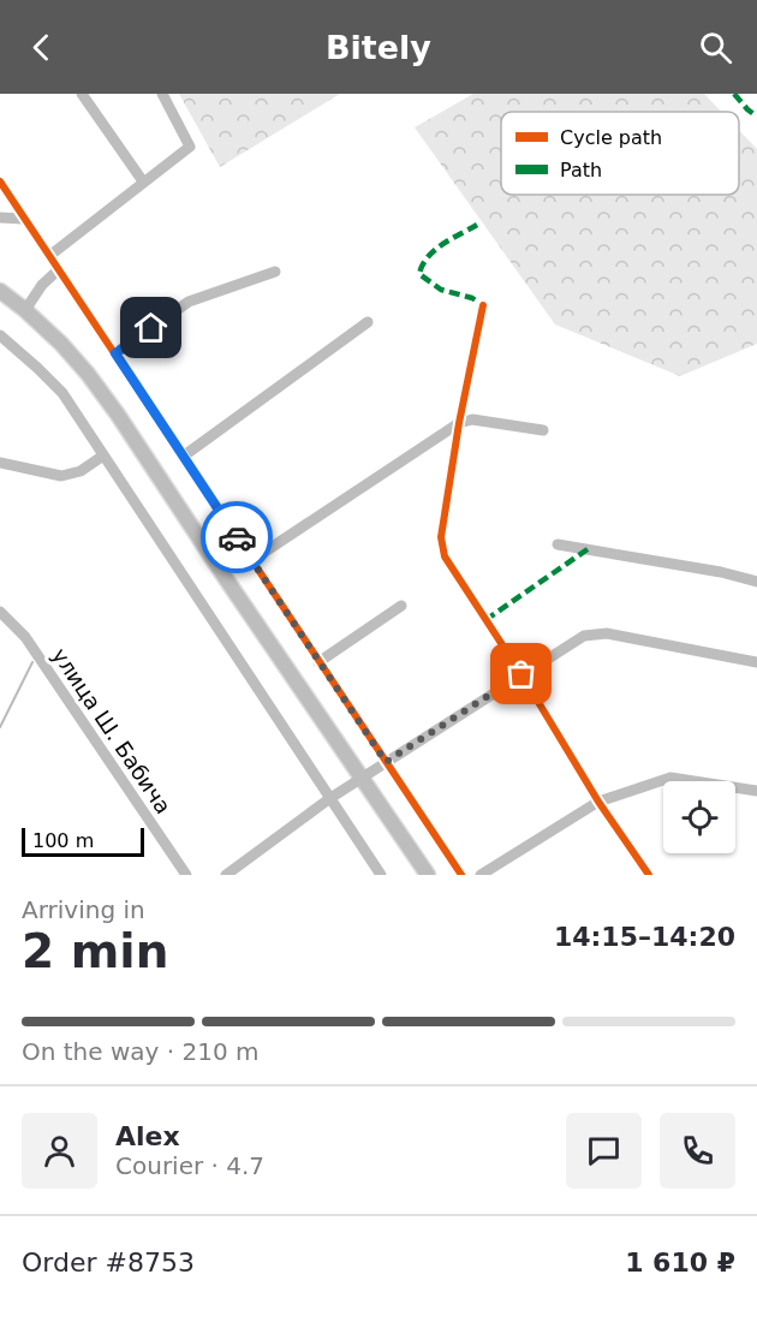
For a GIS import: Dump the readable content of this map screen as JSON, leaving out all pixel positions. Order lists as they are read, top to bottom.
{
  "streets": {
    "street": ["улица Ш. Бабича"]
  },
  "legend": ["Cycle path", "Path"],
  "scale_bar": "100 m",
  "page": {
    "header": "Bitely",
    "scale": "100 m",
    "heading": ["2 min", "Arriving in", "14:15–14:20"],
    "panel": [
      "Alex",
      "Courier · 4.7",
      "Order #8753",
      "1 610 ₽"
    ],
    "bar": "On the way · 210 m"
  }
}
